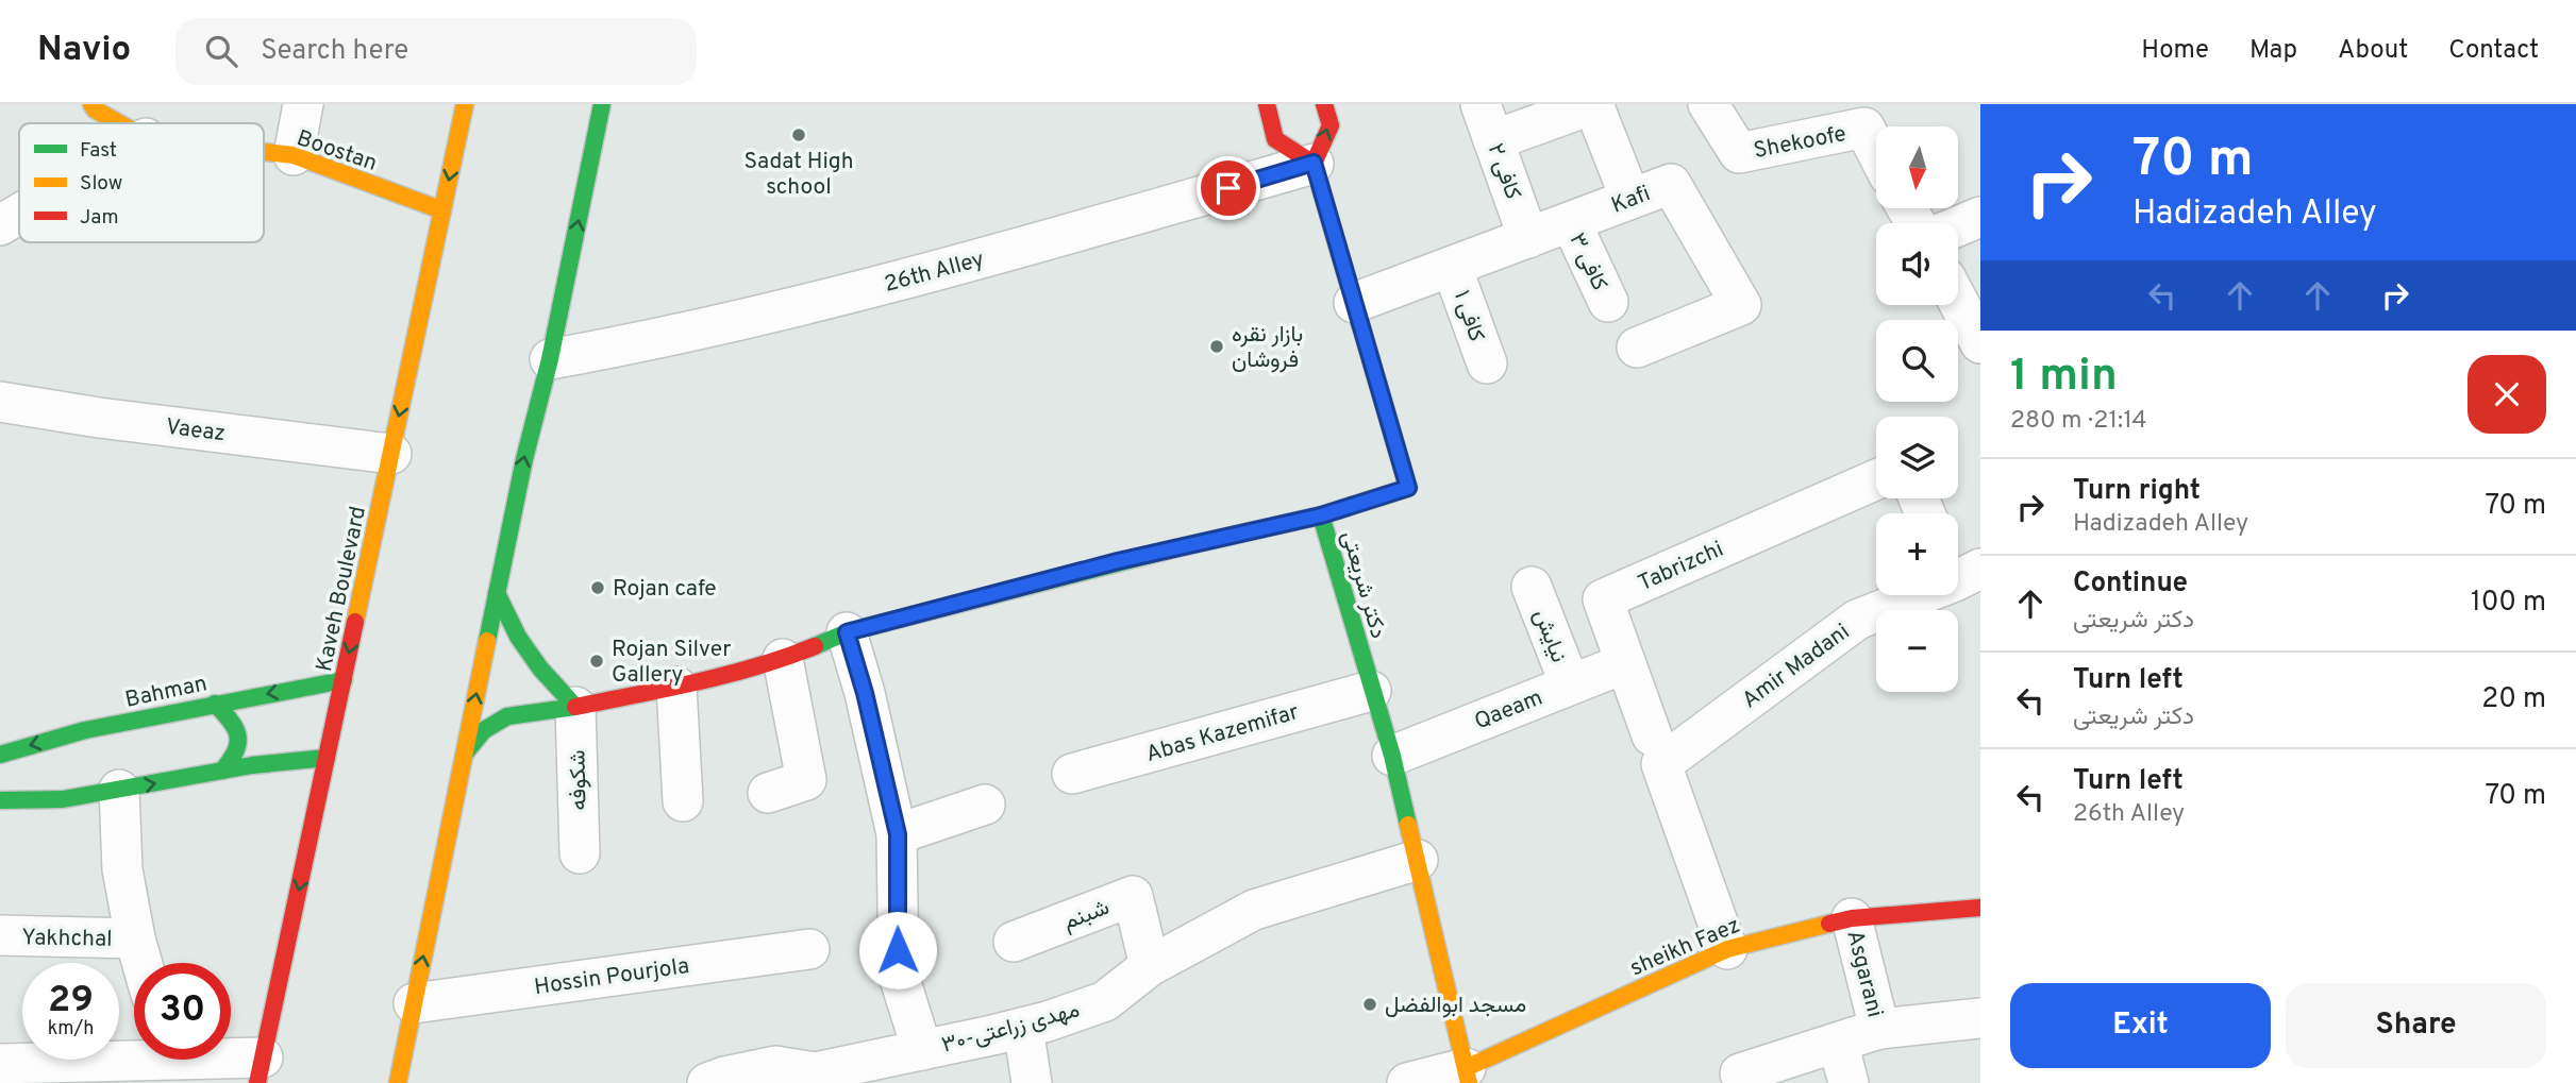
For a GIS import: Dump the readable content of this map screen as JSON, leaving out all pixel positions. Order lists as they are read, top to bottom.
{
  "streets": {
    "street": [
      "Shekoofe",
      "Boostan",
      "کافی ۲",
      "Kafi",
      "کافی ۳",
      "26th Alley",
      "کافی ۱",
      "Vaeaz",
      "Tabrizchi",
      "دکتر شریعتی",
      "Kaveh Boulevard",
      "نیایش",
      "Amir Madani",
      "Bahman",
      "Qaeam",
      "Abas Kazemifar",
      "شکوفه",
      "شبنم",
      "Yakhchal",
      "sheikh Faez",
      "Asgarani",
      "Hossin Pourjola",
      "۳۰-مهدی زراعتی"
    ]
  },
  "crossings": [
    ["Boostan", "Kaveh Boulevard"],
    ["کافی ۲", "Kafi"],
    ["Kafi", "کافی ۳"],
    ["Kafi", "کافی ۱"],
    ["Kafi", "دکتر شریعتی"],
    ["26th Alley", "دکتر شریعتی"],
    ["Vaeaz", "Kaveh Boulevard"],
    ["Tabrizchi", "Amir Madani"],
    ["Tabrizchi", "Qaeam"],
    ["Tabrizchi", "sheikh Faez"],
    ["دکتر شریعتی", "Qaeam"],
    ["دکتر شریعتی", "Abas Kazemifar"],
    ["دکتر شریعتی", "sheikh Faez"],
    ["دکتر شریعتی", "۳۰-مهدی زراعتی"],
    ["Kaveh Boulevard", "Bahman"],
    ["نیایش", "Qaeam"],
    ["شبنم", "۳۰-مهدی زراعتی"],
    ["sheikh Faez", "Asgarani"]
  ],
  "places": [
    "Sadat High school",
    "بازار نقره فروشان",
    "Rojan cafe",
    "Rojan Silver Gallery",
    "مسجد ابوالفضل"
  ],
  "legend": ["Fast", "Slow", "Jam"],
  "north": "bottom",
  "page": {
    "header": "Navio",
    "search": "Search here",
    "nav": [
      "Home",
      "Map",
      "About",
      "Contact"
    ],
    "turn": ["70 m", "Hadizadeh Alley"],
    "map_buttons": ["+", "−"],
    "heading": ["1 min", "280 m · 21:14"],
    "list": [
      {
        "name": "Turn right",
        "note": "Hadizadeh Alley",
        "value": "70 m"
      },
      {
        "name": "Continue",
        "note": "دکتر شریعتی",
        "value": "100 m"
      },
      {
        "name": "Turn left",
        "note": "دکتر شریعتی",
        "value": "20 m"
      },
      {
        "name": "Turn left",
        "note": "26th Alley",
        "value": "70 m"
      }
    ],
    "speed": "29 km/h",
    "limit": "30",
    "buttons": ["Exit", "Share"]
  }
}
